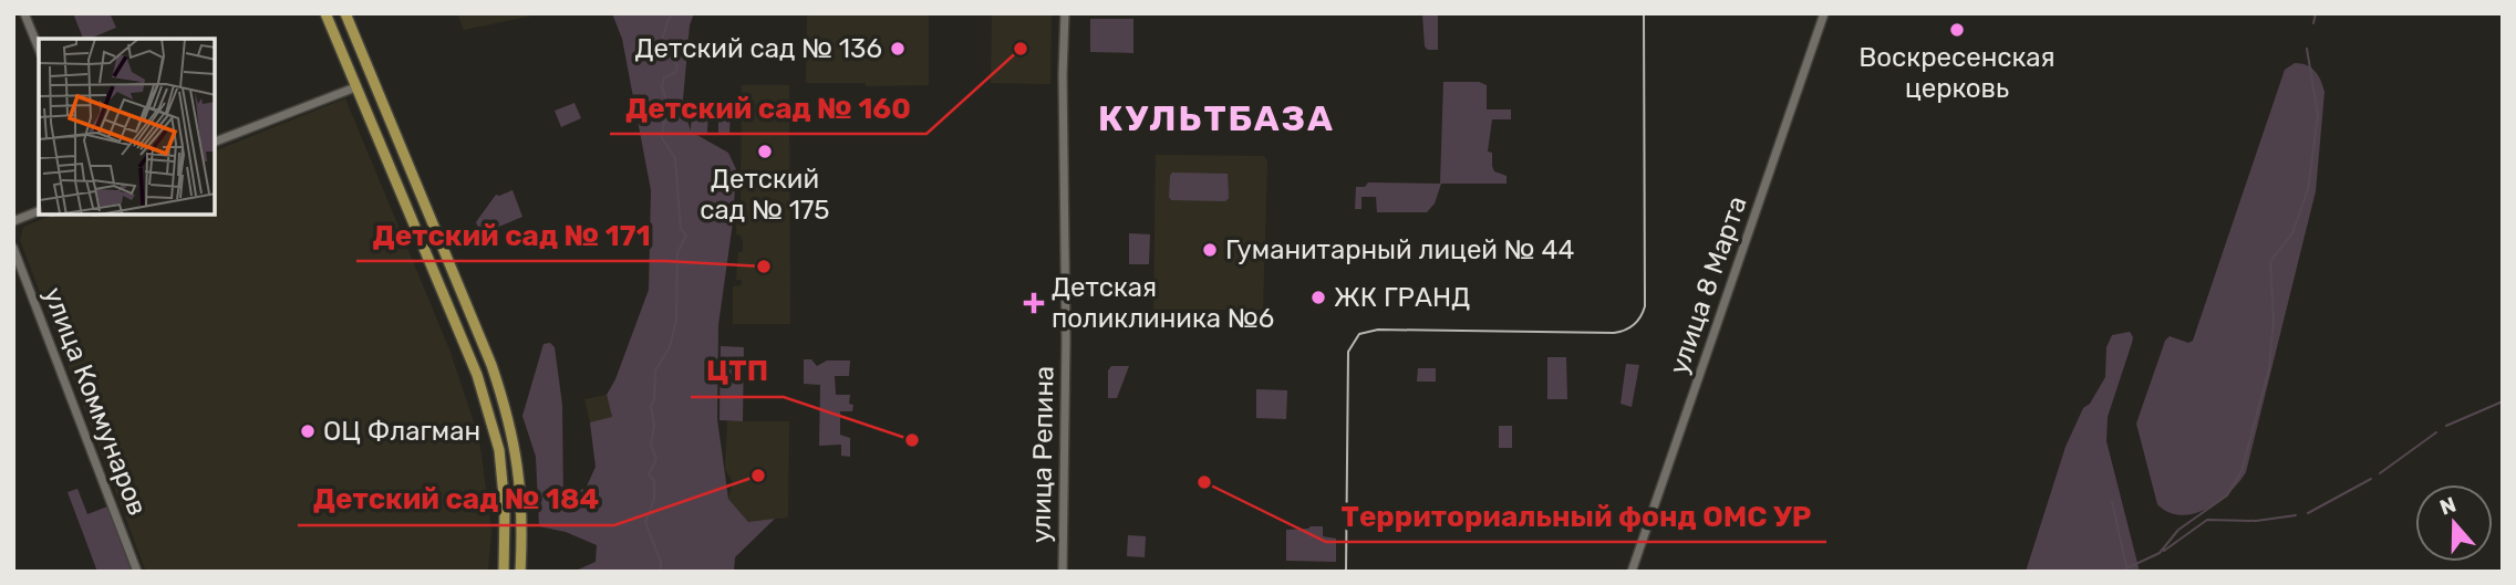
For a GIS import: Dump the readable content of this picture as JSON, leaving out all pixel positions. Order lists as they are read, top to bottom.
{
  "streets": {
    "street": ["улица 8 Марта", "улица Коммунаров", "улица Репина"]
  },
  "districts": ["КУЛЬТБАЗА"],
  "places": {
    "other": [
      "Воскресенская церковь",
      "Детский сад № 136",
      "Детский сад № 160",
      "Детский сад № 175",
      "Гуманитарный лицей № 44",
      "Детский сад № 171",
      "ЖК ГРАНД",
      "ОЦ Флагман",
      "ЦТП",
      "Детский сад № 184",
      "Территориальный фонд ОМС УР"
    ],
    "health": ["Детская поликлиника №6"]
  },
  "north": "top"
}
